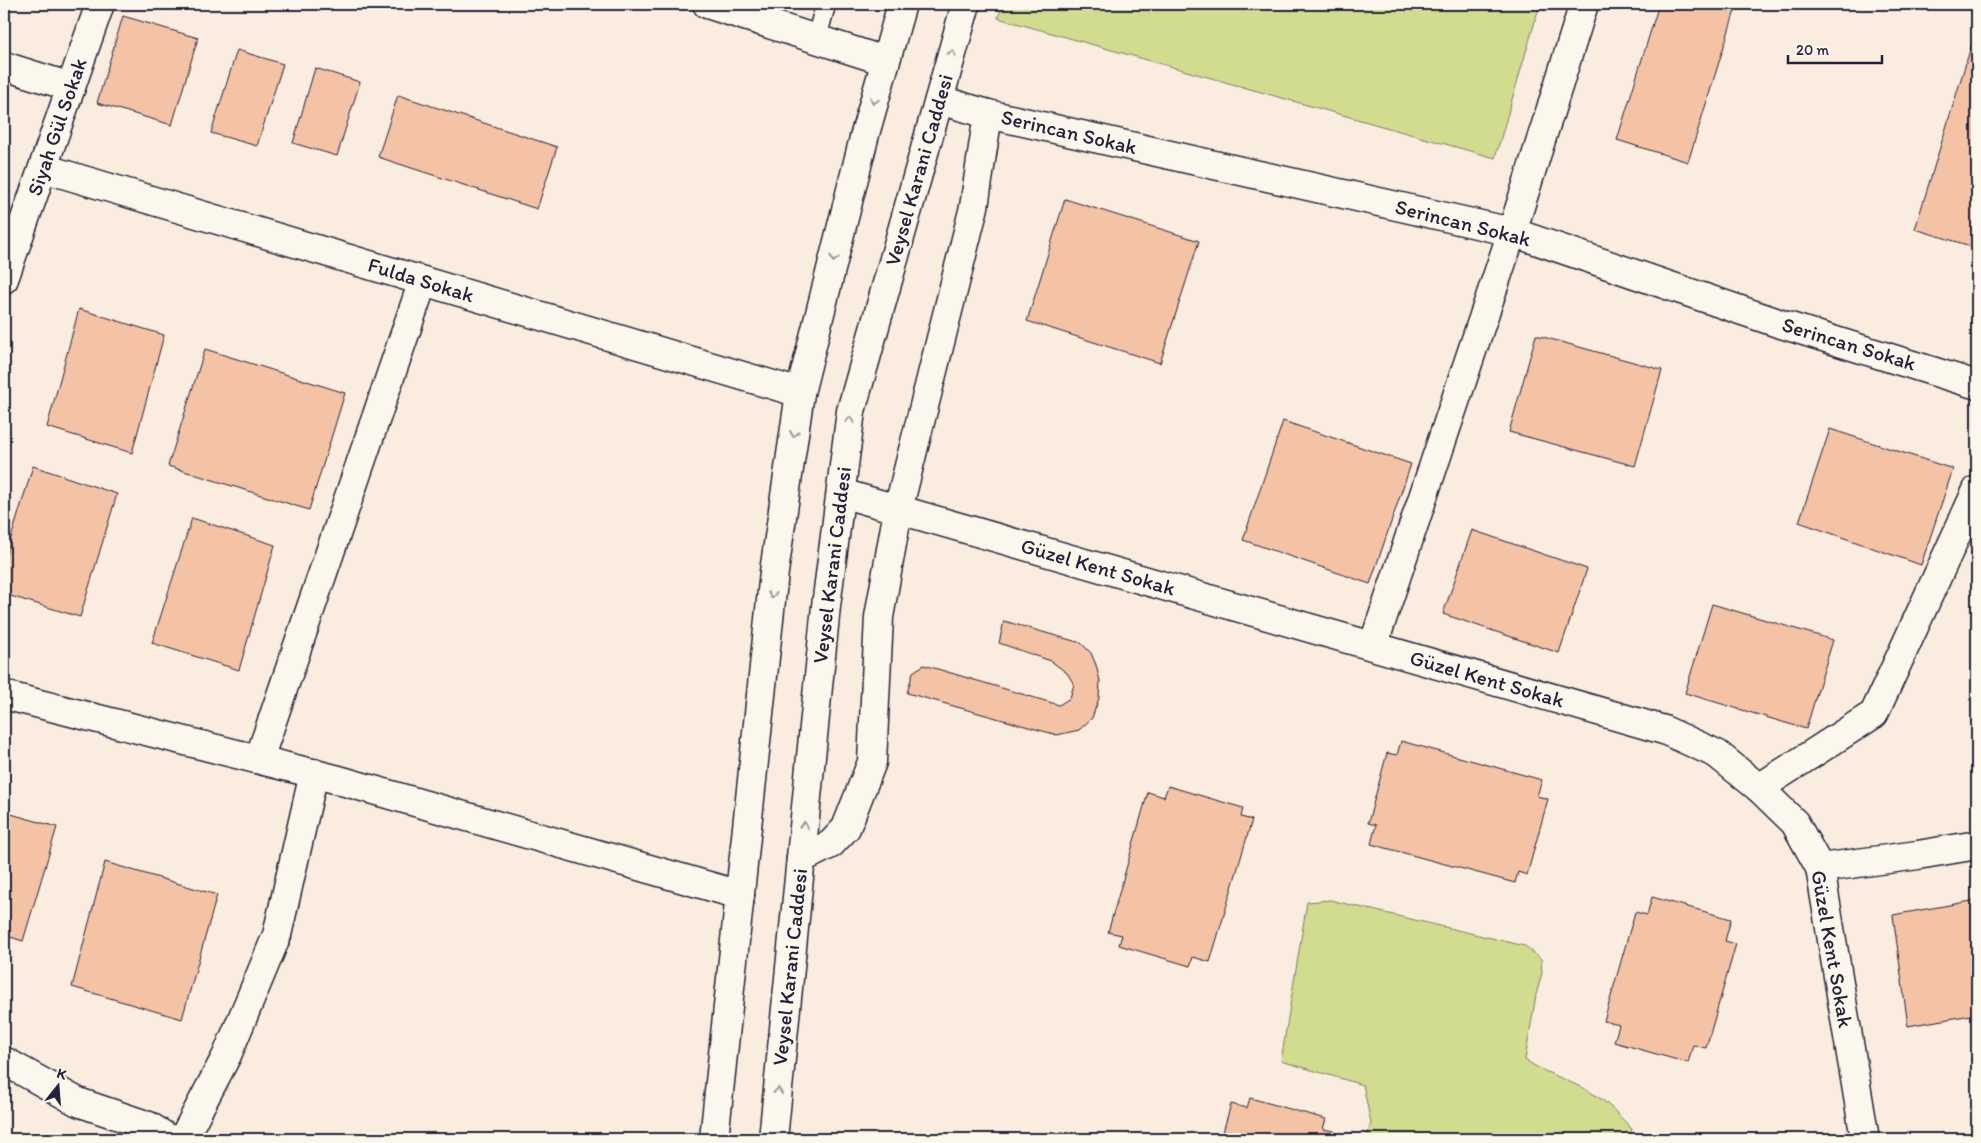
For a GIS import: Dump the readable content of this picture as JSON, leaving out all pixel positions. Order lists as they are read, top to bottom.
{
  "streets": {
    "street": [
      "Siyah Gül Sokak",
      "Serincan Sokak",
      "Veysel Karani Caddesi",
      "Fulda Sokak",
      "Güzel Kent Sokak"
    ]
  },
  "crossings": [
    ["Siyah Gül Sokak", "Fulda Sokak"],
    ["Serincan Sokak", "Veysel Karani Caddesi"],
    ["Veysel Karani Caddesi", "Güzel Kent Sokak"]
  ],
  "scale_bar": "20 m",
  "north": "top"
}
